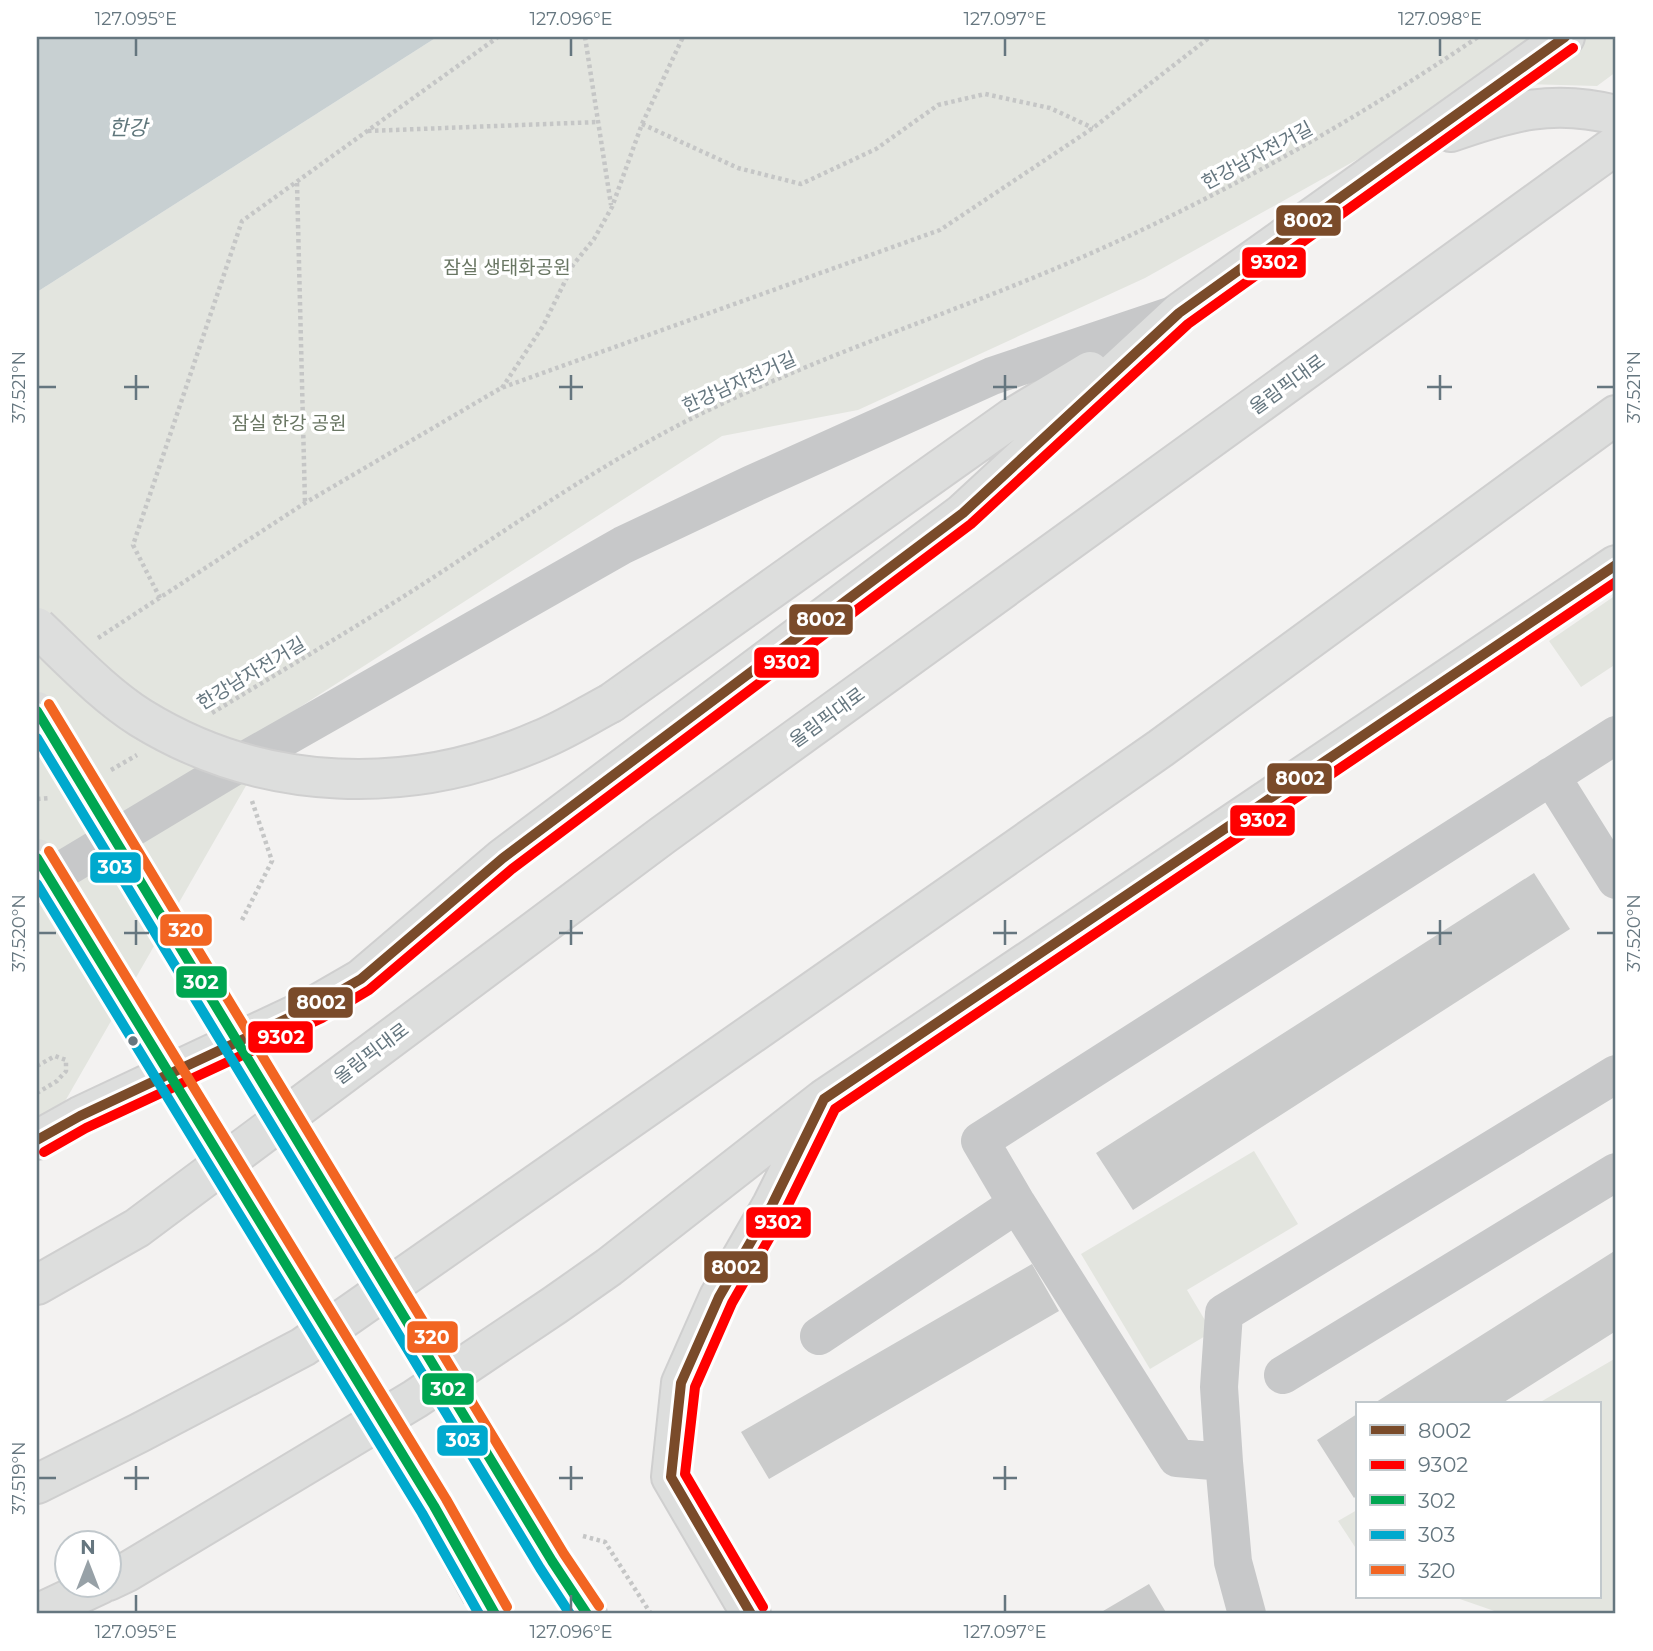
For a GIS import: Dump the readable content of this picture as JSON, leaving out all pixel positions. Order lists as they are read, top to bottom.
{
  "streets": {
    "main road": ["올림픽대로"],
    "path": ["한강남자전거길"]
  },
  "water": ["한강"],
  "parks": ["잠실 생태화공원", "잠실 한강 공원"],
  "lines": [
    "transit line 8002",
    "transit line 9302",
    "transit line 320",
    "transit line 302",
    "transit line 303"
  ],
  "legend": [
    "8002",
    "9302",
    "302",
    "303",
    "320"
  ],
  "north": "top",
  "coordinates": [
    "127.095°E",
    "127.096°E",
    "127.097°E",
    "127.098°E",
    "37.521°N",
    "37.520°N",
    "37.519°N"
  ]
}
